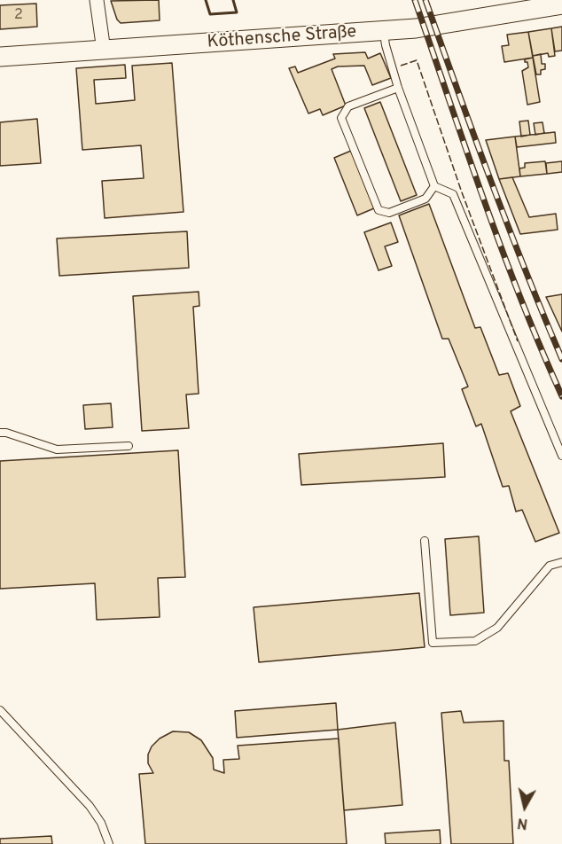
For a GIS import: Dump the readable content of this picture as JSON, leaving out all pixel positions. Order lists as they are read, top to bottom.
{
  "streets": {
    "main road": ["Köthensche Straße"]
  },
  "house_numbers": ["2"],
  "north": "bottom"
}
